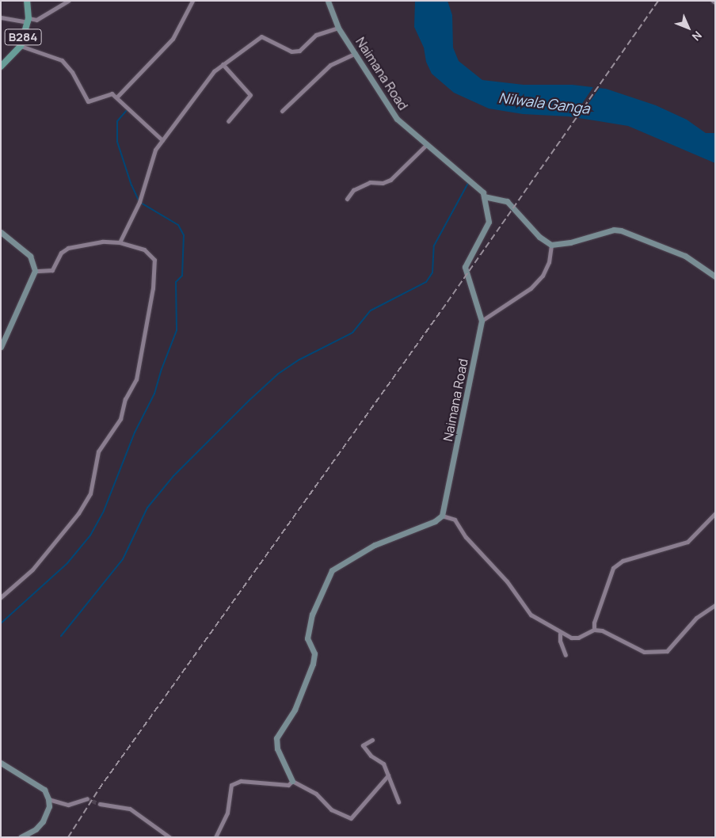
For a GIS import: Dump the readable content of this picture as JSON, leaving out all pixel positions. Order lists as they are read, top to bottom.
{
  "streets": {
    "main road": ["B284"],
    "street": ["Naimana Road"]
  },
  "water": ["Nilwala Ganga"],
  "north": "bottom right"
}
